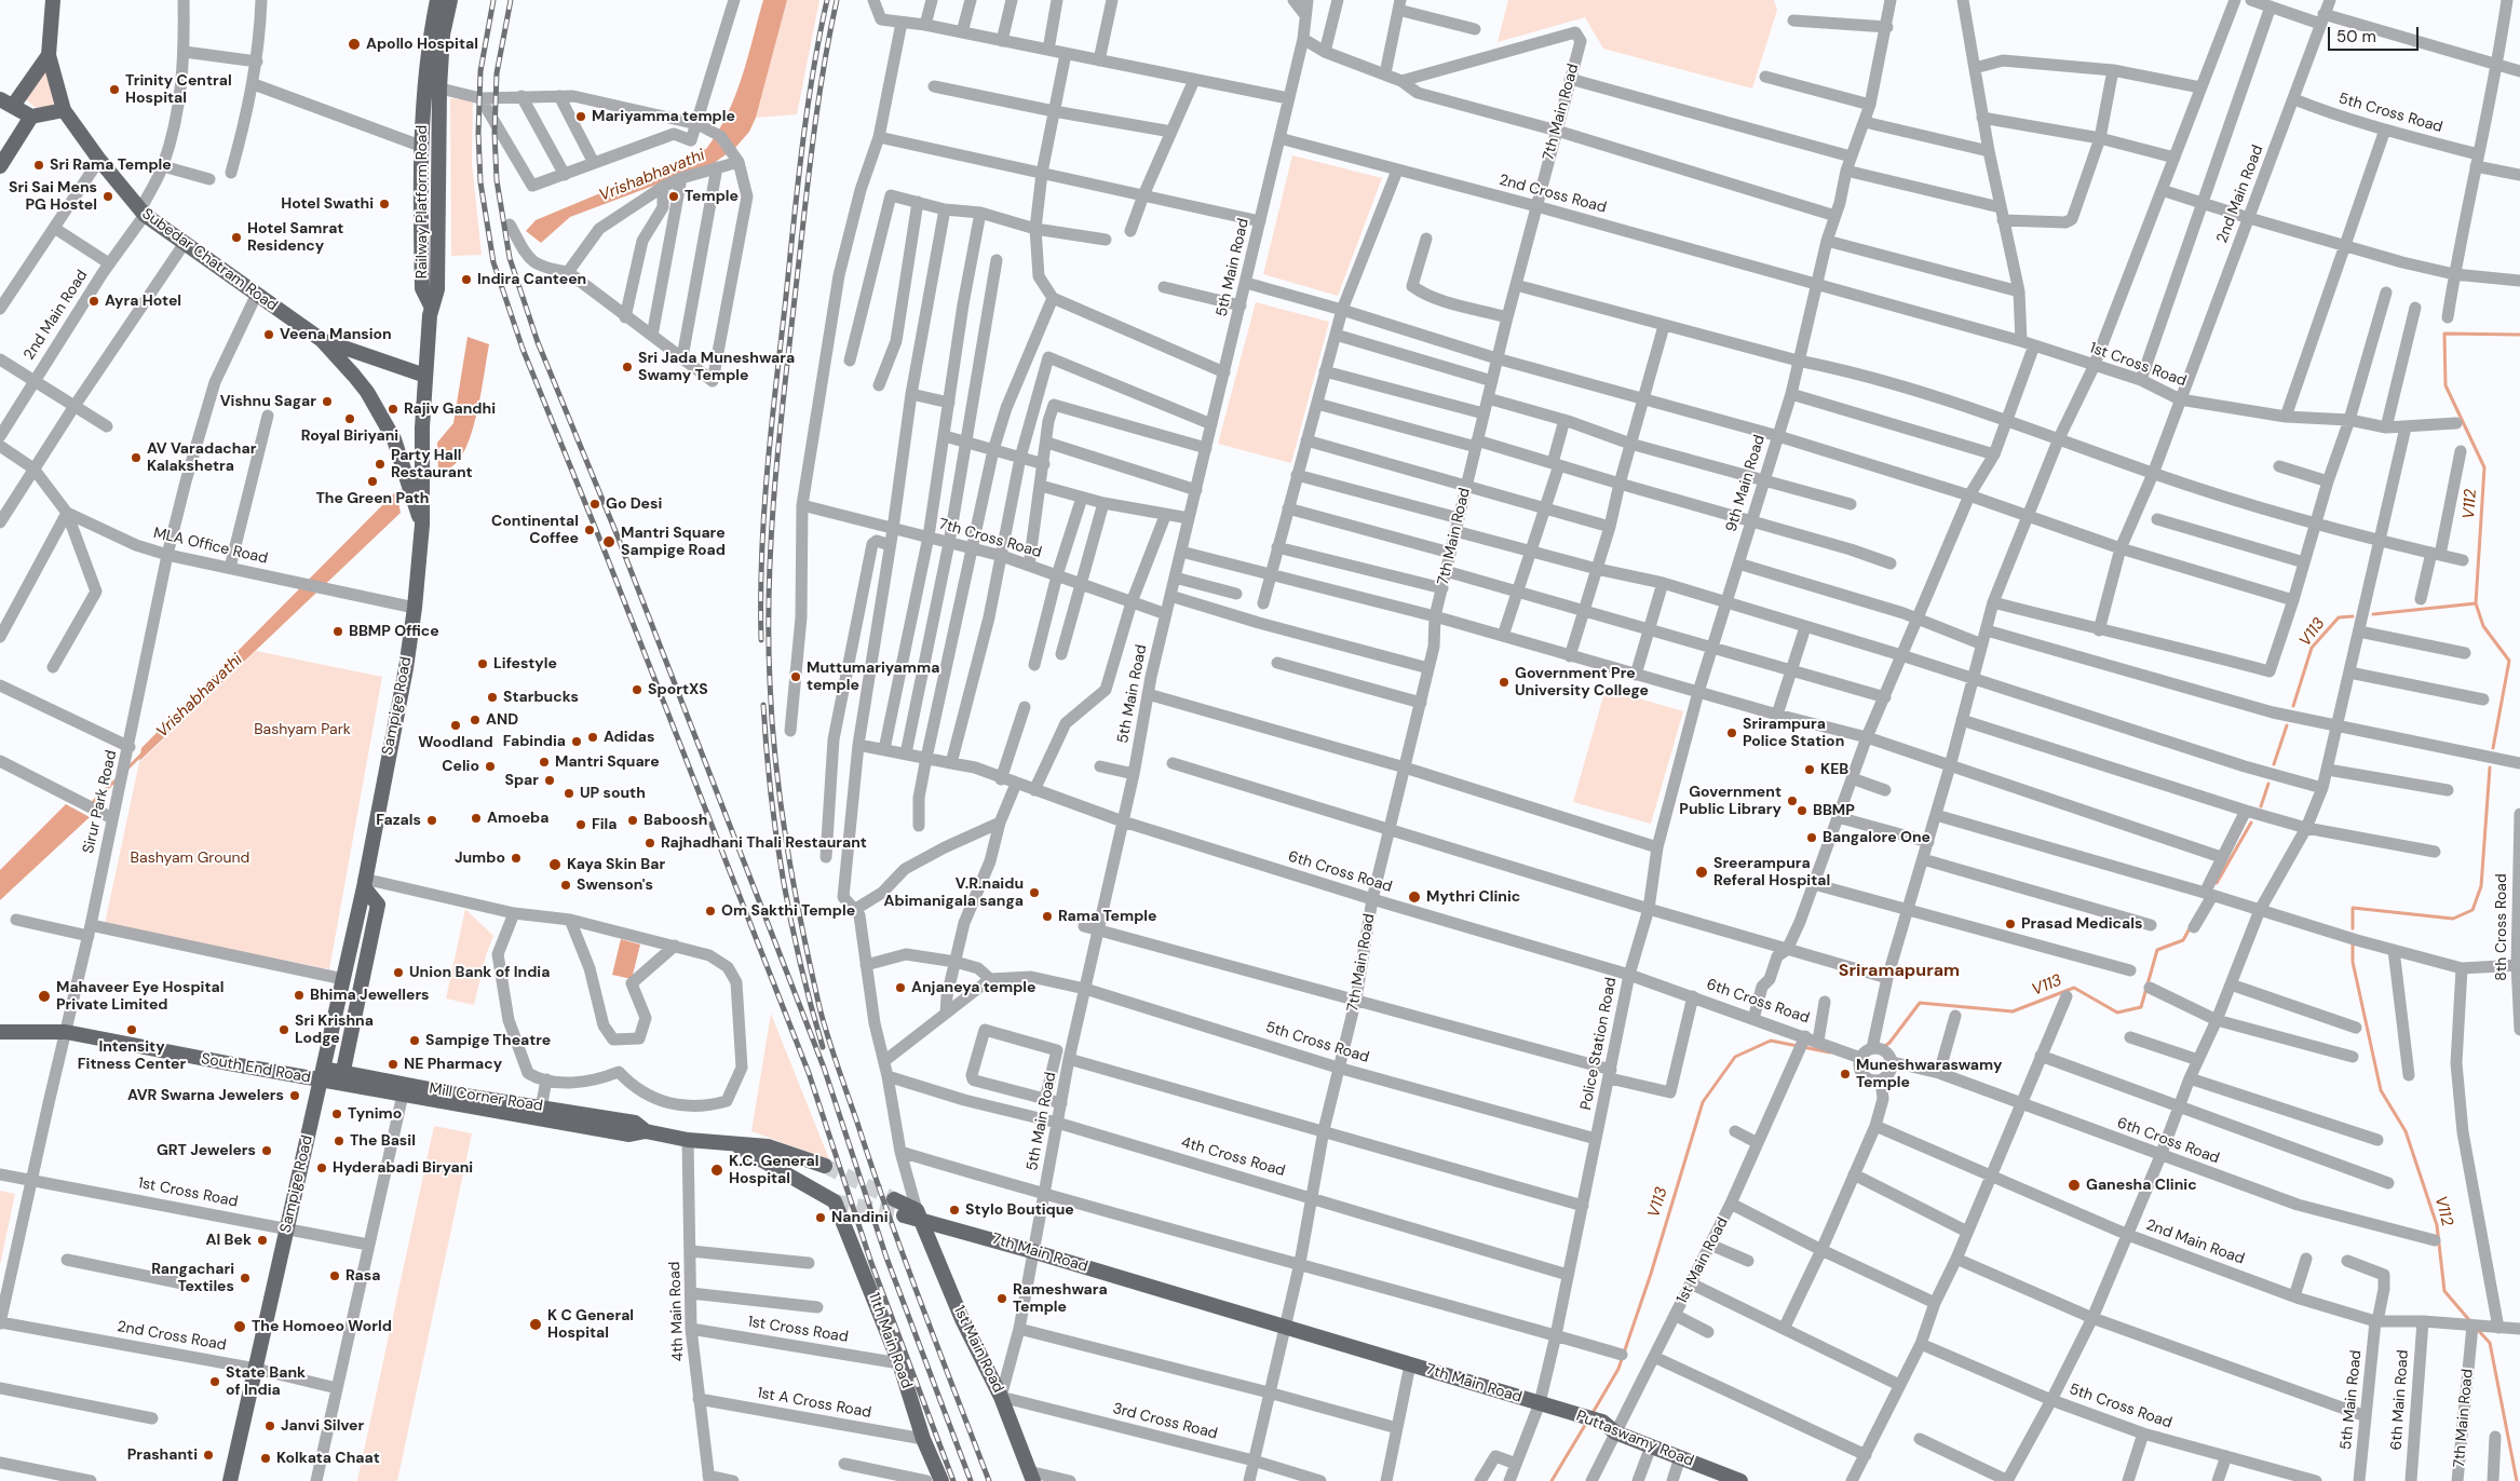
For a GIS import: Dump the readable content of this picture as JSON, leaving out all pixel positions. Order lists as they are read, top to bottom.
{
  "streets": {
    "main road": [
      "7th Main Road",
      "Railway Platform Road",
      "Subedar Chatram Road",
      "Sampige Road",
      "South End Road",
      "Mill Corner Road",
      "1st Main Road",
      "11th Main Road",
      "Puttaswamy Road"
    ],
    "street": [
      "5th Cross Road",
      "2nd Cross Road",
      "2nd Main Road",
      "5th Main Road",
      "1st Cross Road",
      "9th Main Road",
      "7th Cross Road",
      "MLA Office Road",
      "Sirur Park Road",
      "6th Cross Road",
      "8th Cross Road",
      "Police Station Road",
      "4th Cross Road",
      "4th Main Road",
      "6th Main Road",
      "1st A Cross Road",
      "3rd Cross Road"
    ]
  },
  "crossings": [
    ["7th Main Road", "5th Cross Road"],
    ["7th Main Road", "2nd Cross Road"],
    ["7th Main Road", "2nd Main Road"],
    ["7th Main Road", "5th Main Road"],
    ["7th Main Road", "6th Cross Road"],
    ["7th Main Road", "Police Station Road"],
    ["7th Main Road", "4th Cross Road"],
    ["7th Main Road", "1st Main Road"],
    ["7th Main Road", "Puttaswamy Road"],
    ["5th Cross Road", "2nd Main Road"],
    ["5th Cross Road", "5th Main Road"],
    ["5th Cross Road", "Police Station Road"],
    ["2nd Cross Road", "5th Main Road"],
    ["2nd Cross Road", "1st Cross Road"],
    ["2nd Cross Road", "9th Main Road"],
    ["2nd Cross Road", "Sampige Road"],
    ["2nd Cross Road", "Sirur Park Road"],
    ["2nd Main Road", "Subedar Chatram Road"],
    ["2nd Main Road", "5th Main Road"],
    ["2nd Main Road", "1st Cross Road"],
    ["2nd Main Road", "6th Main Road"],
    ["Railway Platform Road", "Sampige Road"],
    ["Subedar Chatram Road", "Sirur Park Road"],
    ["5th Main Road", "7th Cross Road"],
    ["5th Main Road", "6th Cross Road"],
    ["5th Main Road", "4th Cross Road"],
    ["5th Main Road", "1st Main Road"],
    ["5th Main Road", "3rd Cross Road"],
    ["1st Cross Road", "9th Main Road"],
    ["1st Cross Road", "Sampige Road"],
    ["1st Cross Road", "Sirur Park Road"],
    ["1st Cross Road", "4th Main Road"],
    ["1st Cross Road", "11th Main Road"],
    ["9th Main Road", "Police Station Road"],
    ["MLA Office Road", "Sampige Road"],
    ["MLA Office Road", "Sirur Park Road"],
    ["Sampige Road", "South End Road"],
    ["Sampige Road", "Mill Corner Road"],
    ["Sirur Park Road", "South End Road"],
    ["6th Cross Road", "Police Station Road"],
    ["6th Cross Road", "1st Main Road"],
    ["Police Station Road", "4th Cross Road"],
    ["South End Road", "Mill Corner Road"],
    ["Mill Corner Road", "4th Main Road"],
    ["Mill Corner Road", "11th Main Road"],
    ["1st Main Road", "3rd Cross Road"],
    ["1st Main Road", "Puttaswamy Road"],
    ["4th Main Road", "1st A Cross Road"],
    ["11th Main Road", "1st A Cross Road"]
  ],
  "districts": ["Sriramapuram"],
  "water": ["Vrishabhavathi", "V112", "V113"],
  "parks": ["Bashyam Park", "Bashyam Ground"],
  "places": [
    "Apollo Hospital",
    "Trinity Central Hospital",
    "Mariyamma temple",
    "Sri Rama Temple",
    "Sri Sai Mens PG Hostel",
    "Temple",
    "Hotel Swathi",
    "Hotel Samrat Residency",
    "Indira Canteen",
    "Ayra Hotel",
    "Veena Mansion",
    "Sri Jada Muneshwara Swamy Temple",
    "Vishnu Sagar",
    "Rajiv Gandhi",
    "Royal Biriyani",
    "AV Varadachar Kalakshetra",
    "Party Hall Restaurant",
    "The Green Path",
    "Go Desi",
    "Continental Coffee",
    "Mantri Square Sampige Road",
    "BBMP Office",
    "Lifestyle",
    "Muttumariyamma temple",
    "Government Pre University College",
    "SportXS",
    "Starbucks",
    "AND",
    "Woodland",
    "Srirampura Police Station",
    "Adidas",
    "Fabindia",
    "Mantri Square",
    "Celio",
    "KEB",
    "Spar",
    "UP south",
    "Government Public Library",
    "BBMP",
    "Amoeba",
    "Fazals",
    "Baboosh",
    "Fila",
    "Bangalore One",
    "Rajhadhani Thali Restaurant",
    "Jumbo",
    "Kaya Skin Bar",
    "Sreerampura Referal Hospital",
    "Swenson's",
    "V.R.naidu Abimanigala sanga",
    "Mythri Clinic",
    "Om Sakthi Temple",
    "Rama Temple",
    "Prasad Medicals",
    "Union Bank of India",
    "Anjaneya temple",
    "Bhima Jewellers",
    "Mahaveer Eye Hospital Private Limited",
    "Intensity Fitness Center",
    "Sri Krishna Lodge",
    "Sampige Theatre",
    "NE Pharmacy",
    "Muneshwaraswamy Temple",
    "AVR Swarna Jewelers",
    "Tynimo",
    "The Basil",
    "GRT Jewelers",
    "Hyderabadi Biryani",
    "K.C. General Hospital",
    "Ganesha Clinic",
    "Stylo Boutique",
    "Nandini",
    "Al Bek",
    "Rasa",
    "Rangachari Textiles",
    "Rameshwara Temple",
    "K C General Hospital",
    "The Homoeo World",
    "State Bank of India",
    "Janvi Silver",
    "Prashanti",
    "Kolkata Chaat"
  ],
  "scale_bar": "50 m"
}
